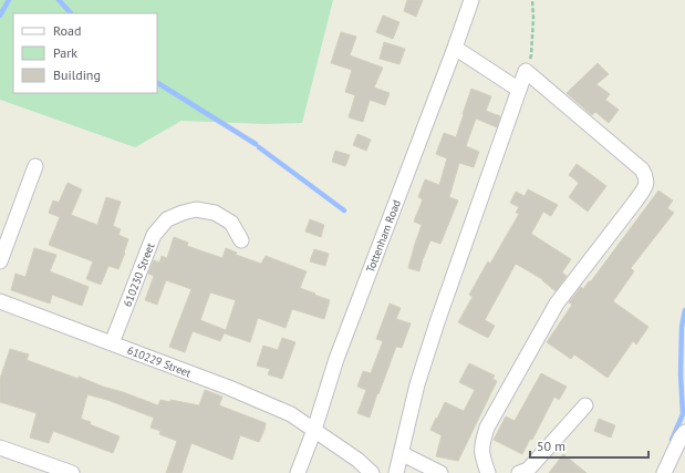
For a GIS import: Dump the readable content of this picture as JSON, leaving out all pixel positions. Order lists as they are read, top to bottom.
{
  "streets": {
    "street": ["Tottenham Road", "610230 Street", "610229 Street"]
  },
  "crossings": [
    ["Tottenham Road", "610229 Street"],
    ["610230 Street", "610229 Street"]
  ],
  "legend": ["Road", "Park", "Building"],
  "scale_bar": "50 m"
}
